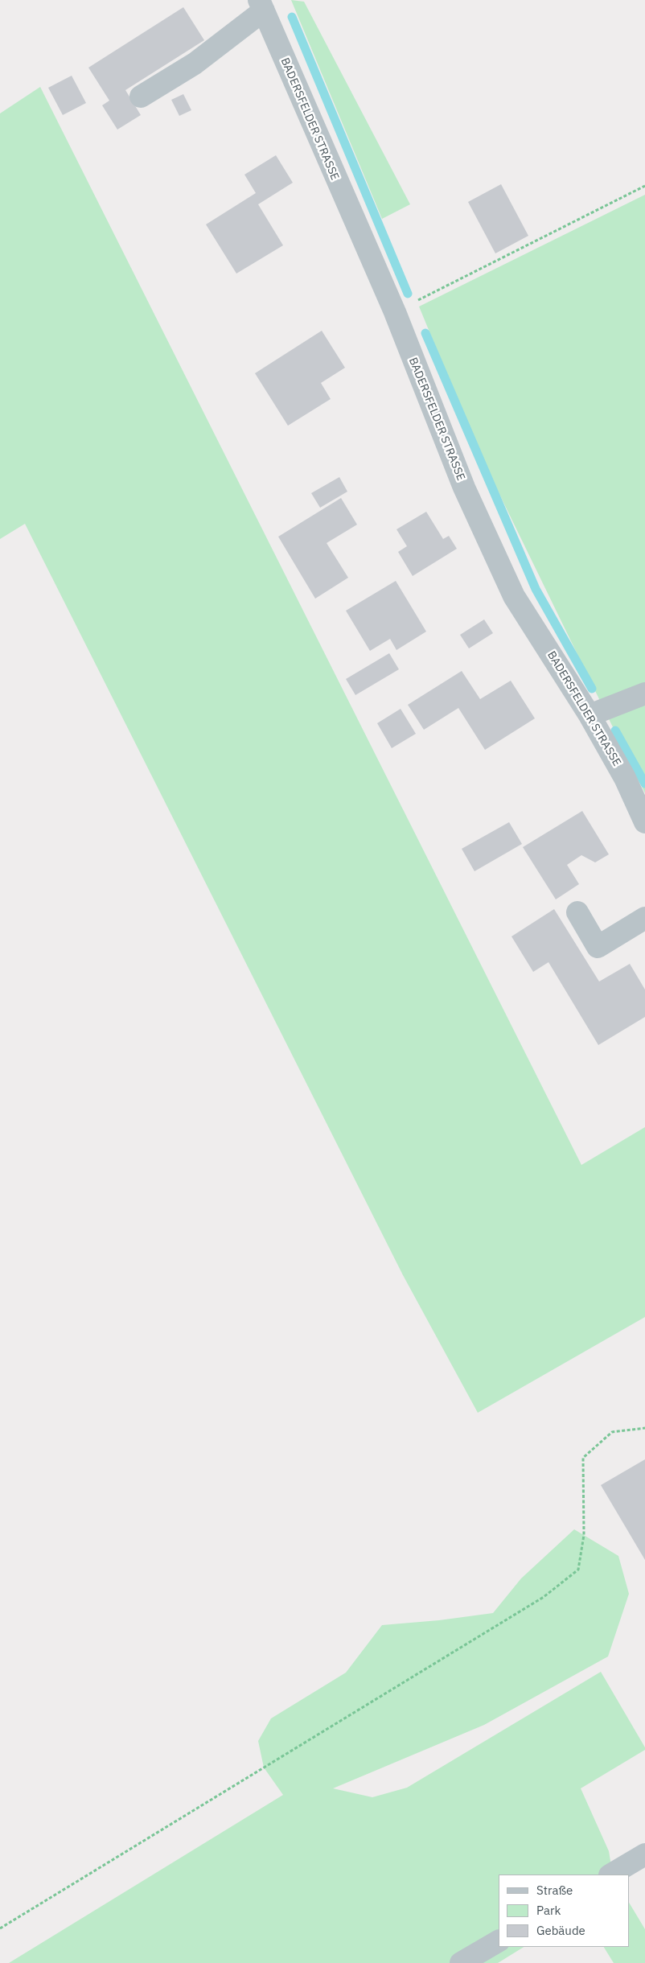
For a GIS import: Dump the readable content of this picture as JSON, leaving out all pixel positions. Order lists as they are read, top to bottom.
{
  "streets": {
    "street": ["BADERSFELDER STRASSE"]
  },
  "legend": ["Straße", "Park", "Gebäude"]
}
